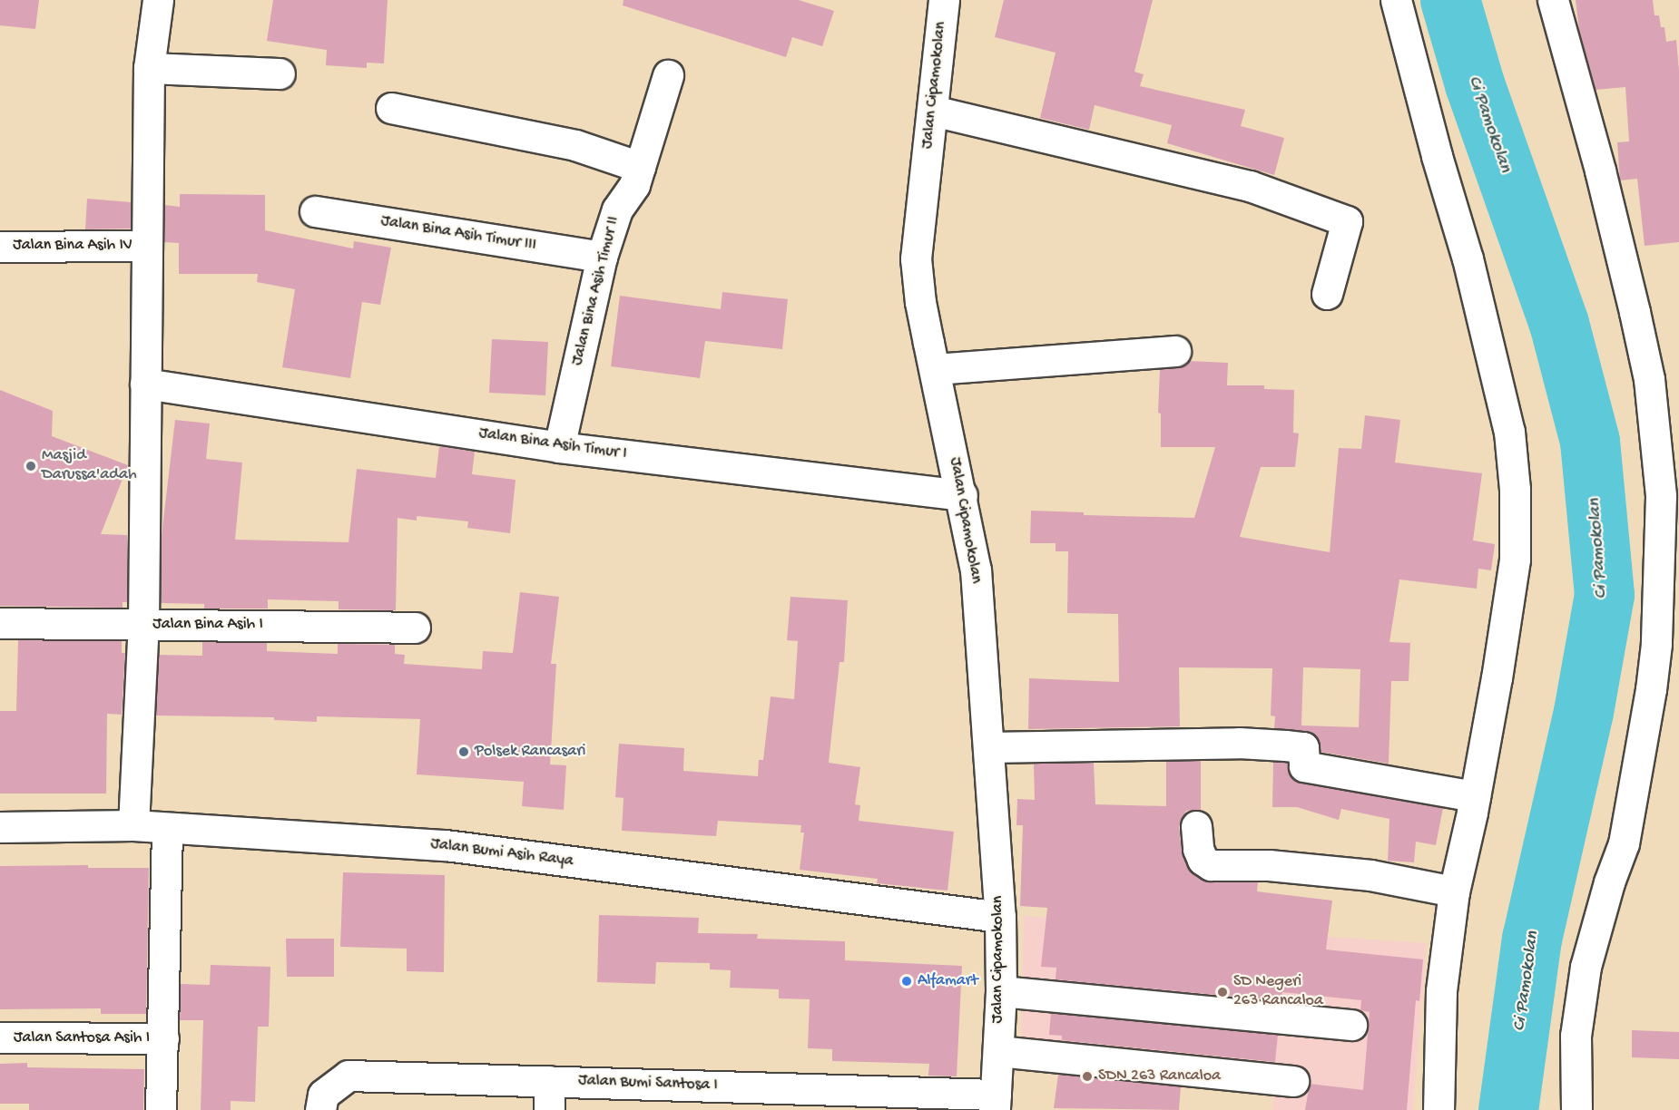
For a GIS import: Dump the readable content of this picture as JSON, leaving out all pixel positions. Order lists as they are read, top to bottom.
{
  "streets": {
    "street": [
      "Jalan Cipamokolan",
      "Jalan Bina Asih Timur III",
      "Jalan Bina Asih IV",
      "Jalan Bina Asih Timur II",
      "Jalan Bina Asih Timur I",
      "Jalan Bina Asih I",
      "Jalan Bumi Asih Raya",
      "Jalan Santosa Asih I",
      "Jalan Bumi Santosa I"
    ]
  },
  "crossings": [
    ["Jalan Cipamokolan", "Jalan Bina Asih Timur I"],
    ["Jalan Cipamokolan", "Jalan Bumi Asih Raya"],
    ["Jalan Cipamokolan", "Jalan Bumi Santosa I"],
    ["Jalan Bina Asih Timur III", "Jalan Bina Asih Timur II"],
    ["Jalan Bina Asih Timur II", "Jalan Bina Asih Timur I"]
  ],
  "water": ["Ci Pamokolan"],
  "places": [
    "Masjid Darussa'adah",
    "Polsek Rancasari",
    "Alfamart",
    "SD Negeri 263 Rancaloa",
    "SDN 263 Rancaloa"
  ]
}
